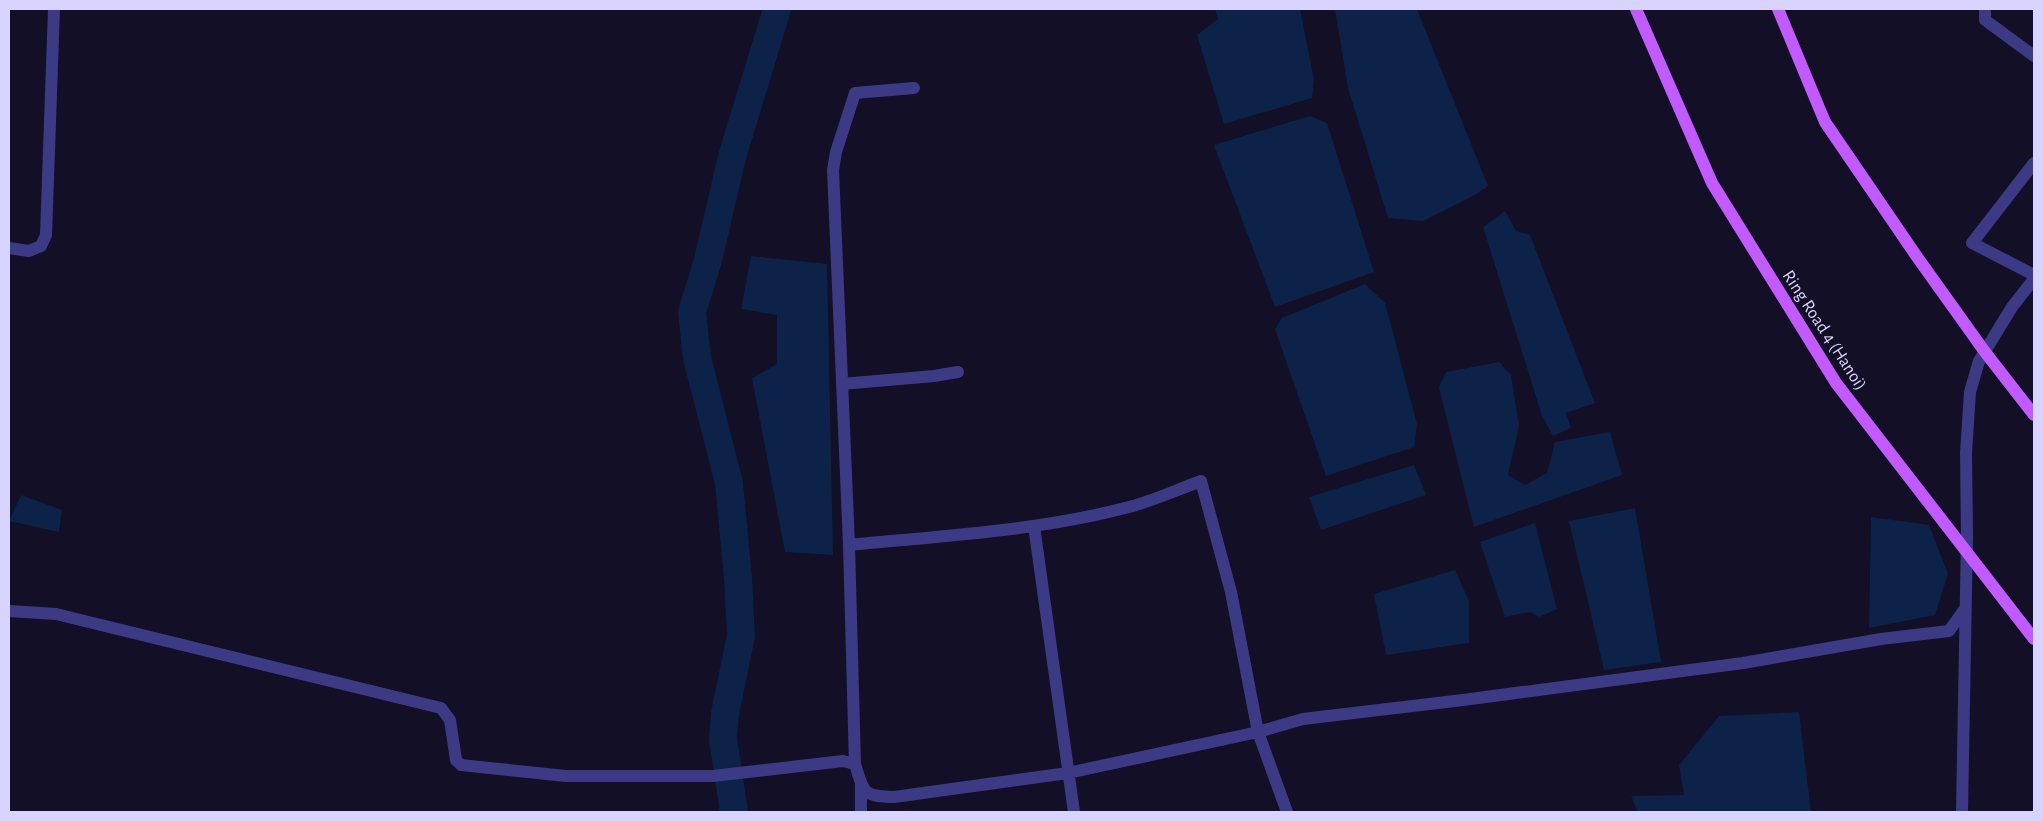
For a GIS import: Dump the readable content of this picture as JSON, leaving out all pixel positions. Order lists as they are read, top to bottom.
{
  "streets": {
    "main road": ["Ring Road 4 (Hanoi)"]
  }
}
